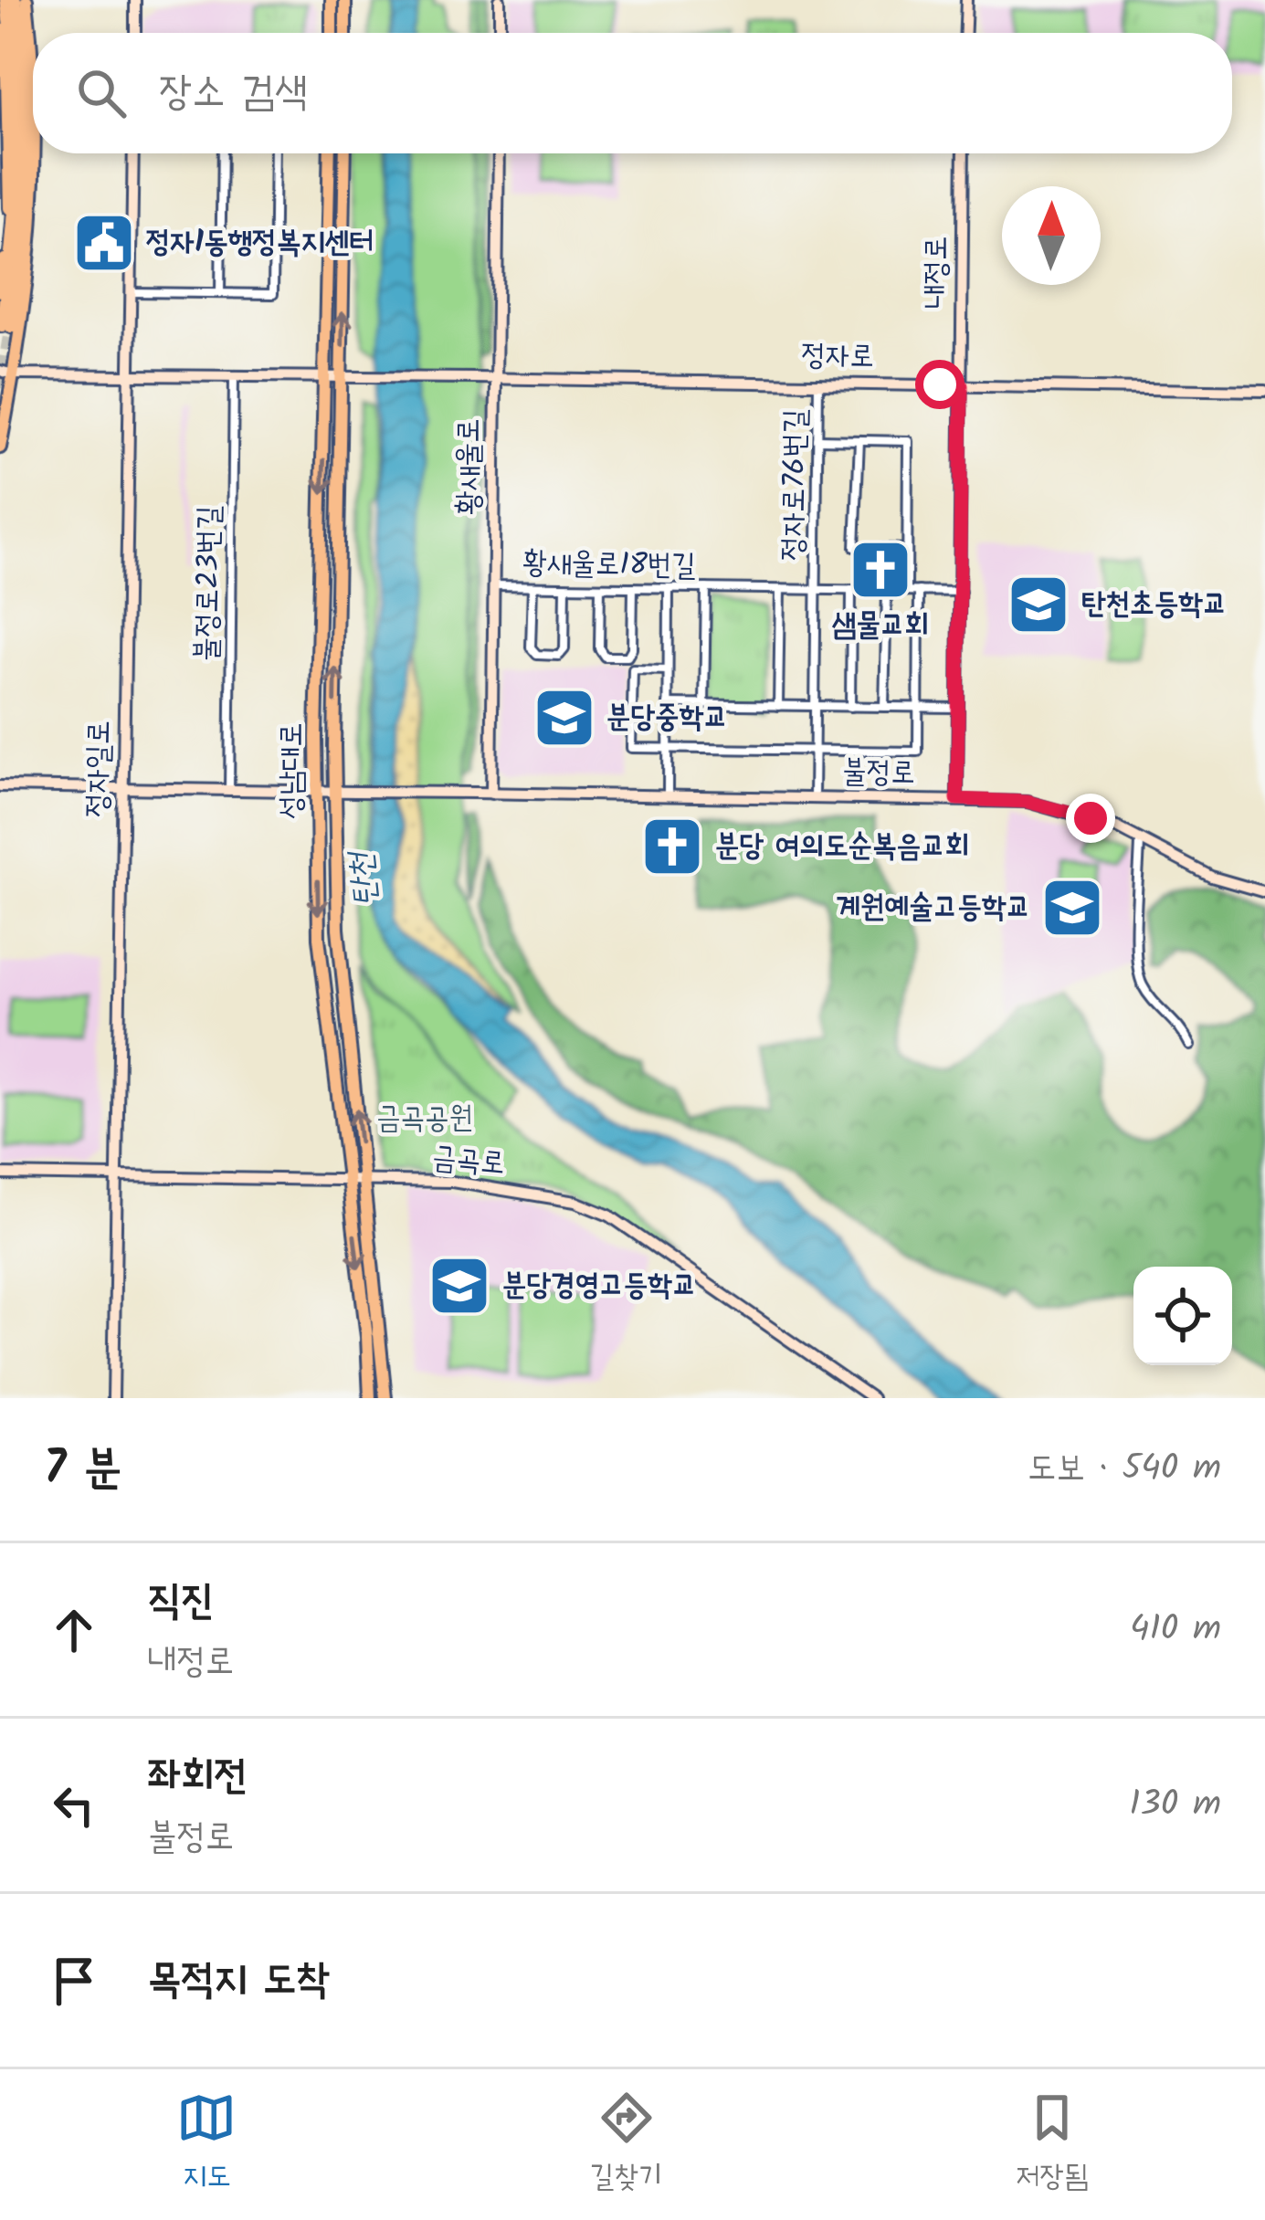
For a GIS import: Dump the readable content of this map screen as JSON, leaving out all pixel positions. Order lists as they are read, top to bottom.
{
  "streets": {
    "main road": ["성남대로"],
    "street": [
      "내정로",
      "정자로",
      "황새울로",
      "정자로76번길",
      "황새울로18번길",
      "불정로23번길",
      "정자일로",
      "불정로",
      "금곡로"
    ]
  },
  "crossings": [
    ["내정로", "정자로"],
    ["내정로", "황새울로18번길"],
    ["내정로", "불정로"],
    ["정자로", "황새울로"],
    ["정자로", "정자로76번길"],
    ["정자로", "성남대로"],
    ["황새울로", "황새울로18번길"],
    ["황새울로", "불정로"],
    ["정자로76번길", "황새울로18번길"],
    ["정자로76번길", "불정로"],
    ["정자일로", "금곡로"],
    ["성남대로", "불정로"],
    ["성남대로", "금곡로"]
  ],
  "water": ["탄천"],
  "parks": ["금곡공원"],
  "places": {
    "public building": ["정자1동행정복지센터"],
    "church": ["샘물교회", "분당 여의도순복음교회"],
    "school or university": [
      "탄천초등학교",
      "분당중학교",
      "계원예술고등학교",
      "분당경영고등학교"
    ]
  },
  "north": "top",
  "page": {
    "search": "장소 검색",
    "heading": ["7 분", "도보 · 540 m"],
    "list": [
      ["직진", "내정로", "410 m"],
      ["좌회전", "불정로", "130 m"],
      "목적지 도착"
    ],
    "nav": ["지도", "길찾기", "저장됨"]
  }
}
